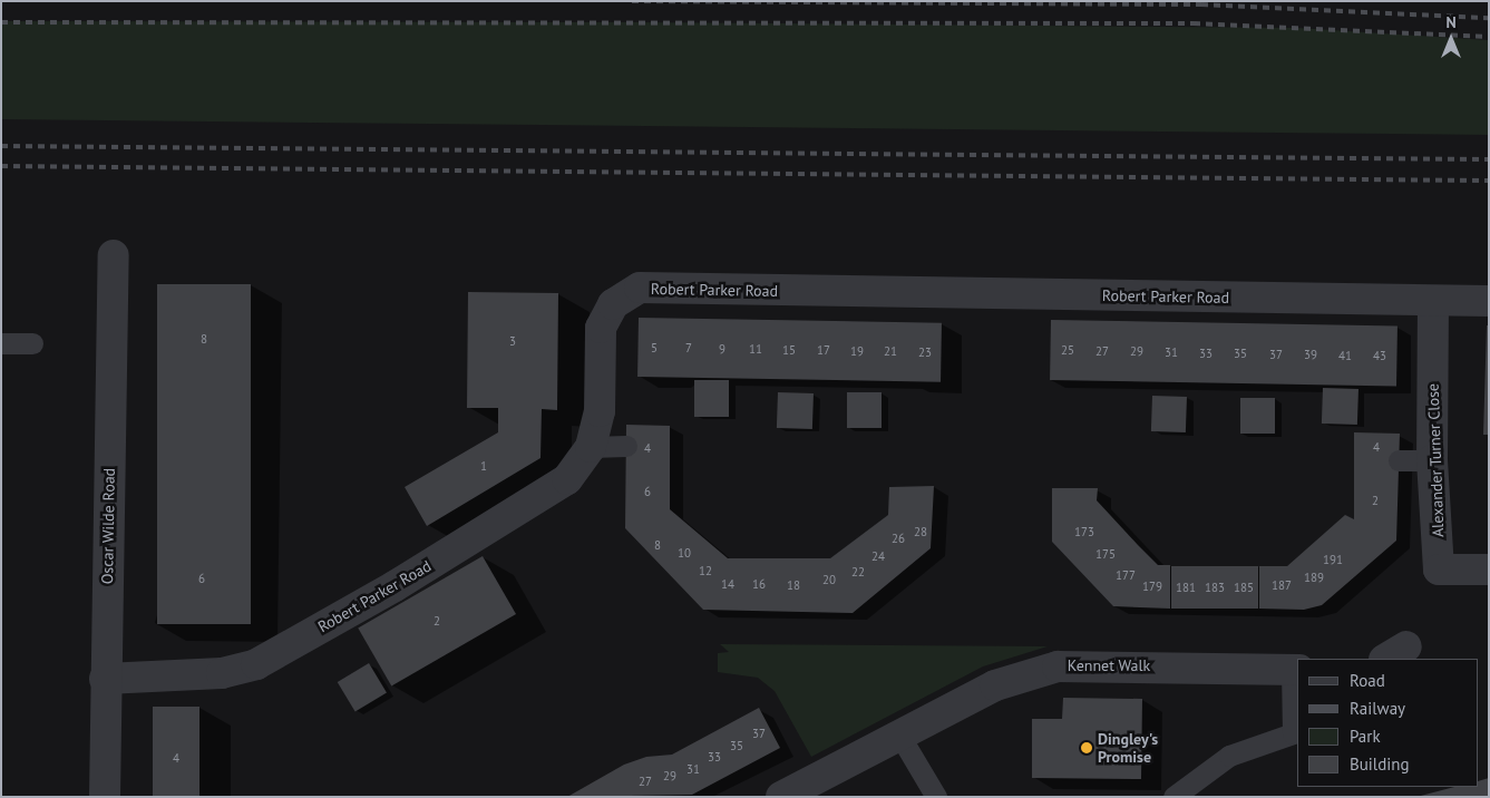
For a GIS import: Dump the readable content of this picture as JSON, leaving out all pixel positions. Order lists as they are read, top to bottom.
{
  "streets": {
    "street": [
      "Robert Parker Road",
      "Alexander Turner Close",
      "Oscar Wilde Road",
      "Kennet Walk"
    ]
  },
  "crossings": [
    ["Robert Parker Road", "Alexander Turner Close"],
    ["Robert Parker Road", "Oscar Wilde Road"]
  ],
  "places": ["Dingley's Promise"],
  "house_numbers": [
    "8",
    "3",
    "5",
    "7",
    "9",
    "11",
    "15",
    "17",
    "25",
    "19",
    "21",
    "27",
    "29",
    "23",
    "31",
    "33",
    "35",
    "37",
    "39",
    "41",
    "43",
    "4",
    "4",
    "1",
    "6",
    "2",
    "28",
    "173",
    "26",
    "8",
    "10",
    "175",
    "24",
    "191",
    "12",
    "22",
    "177",
    "189",
    "6",
    "20",
    "14",
    "16",
    "18",
    "187",
    "179",
    "181",
    "183",
    "185",
    "2",
    "37",
    "35",
    "33",
    "4",
    "31",
    "29",
    "27"
  ],
  "legend": [
    "Road",
    "Railway",
    "Park",
    "Building"
  ],
  "north": "top"
}
